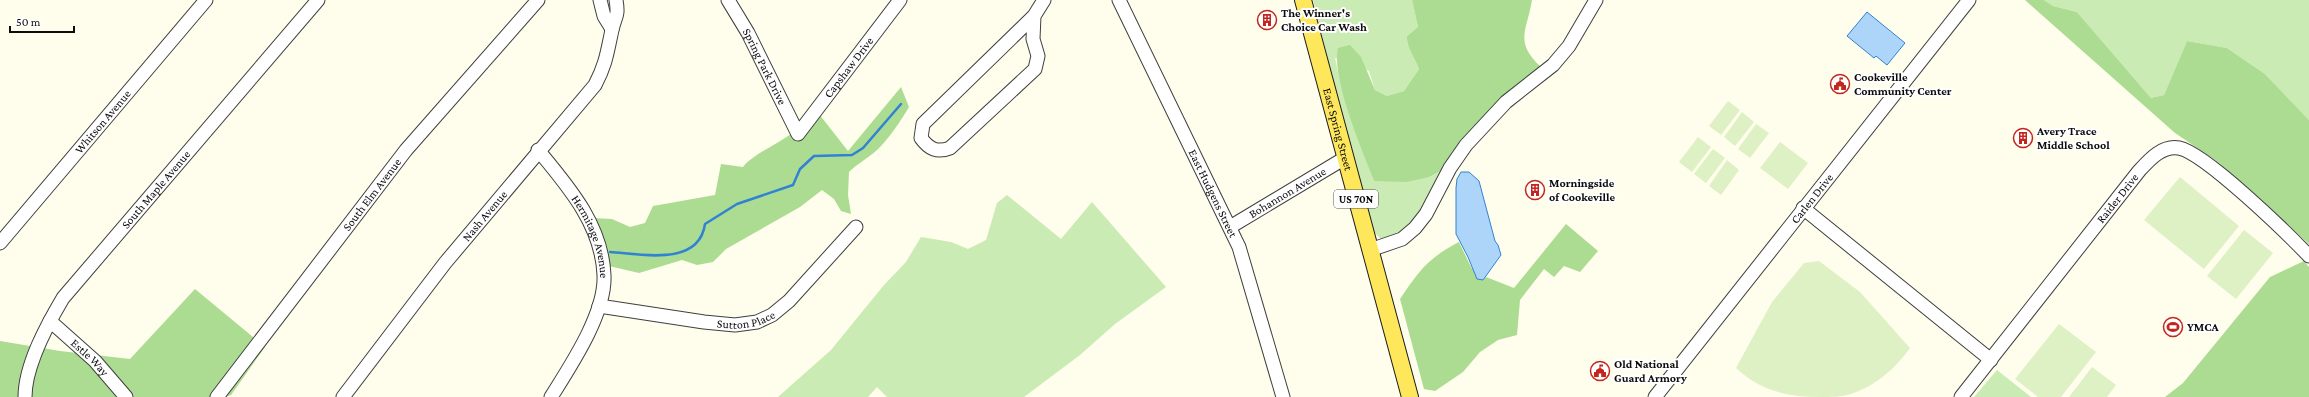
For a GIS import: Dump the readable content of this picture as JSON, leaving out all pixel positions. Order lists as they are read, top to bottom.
{
  "streets": {
    "main road": ["East Spring Street", "US 70N"],
    "street": [
      "Spring Park Drive",
      "Capshaw Drive",
      "Whitson Avenue",
      "South Maple Avenue",
      "Bohannon Avenue",
      "South Elm Avenue",
      "East Hudgens Street",
      "Carlen Drive",
      "Raider Drive",
      "Nash Avenue",
      "Hermitage Avenue",
      "Sutton Place",
      "Estle Way"
    ]
  },
  "crossings": [
    ["Spring Park Drive", "Capshaw Drive"],
    ["East Spring Street", "Bohannon Avenue"],
    ["South Maple Avenue", "Estle Way"],
    ["Bohannon Avenue", "East Hudgens Street"],
    ["Nash Avenue", "Hermitage Avenue"],
    ["Hermitage Avenue", "Sutton Place"]
  ],
  "places": {
    "building": ["The Winner's Choice Car Wash", "Avery Trace Middle School", "Morningside of Cookeville"],
    "public building": ["Cookeville Community Center", "Old National Guard Armory"],
    "sports": ["YMCA"]
  },
  "scale_bar": "50 m"
}
